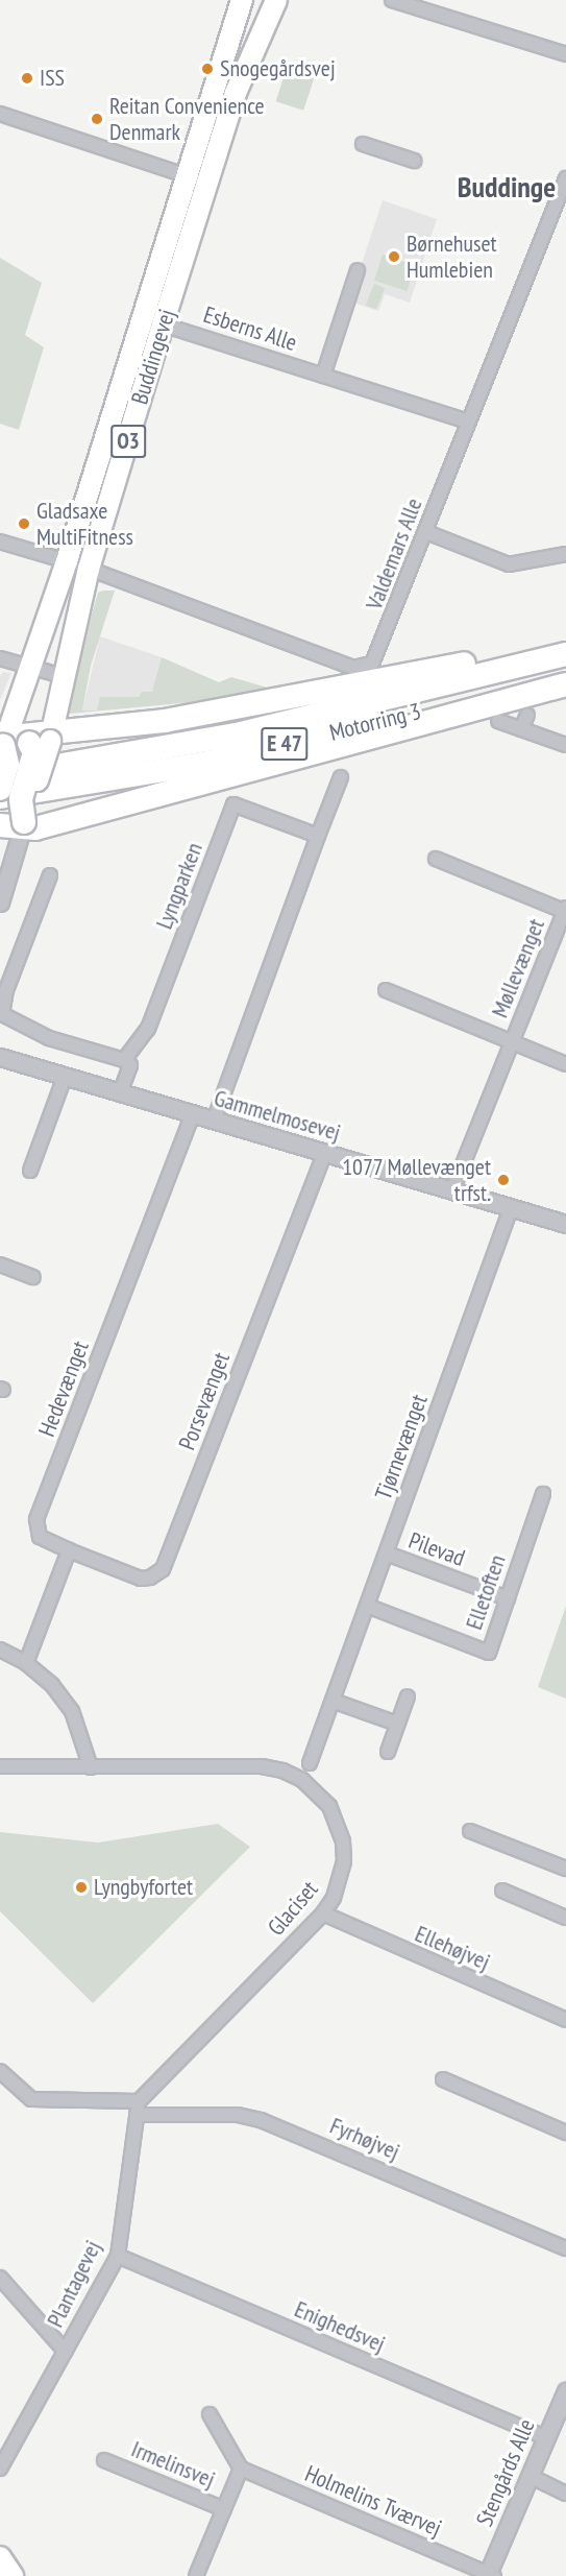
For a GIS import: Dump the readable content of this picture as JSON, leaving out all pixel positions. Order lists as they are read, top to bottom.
{
  "streets": {
    "highway": ["Motorring 3", "E 47"],
    "main road": ["Buddingevej", "O3"],
    "street": [
      "Esberns Alle",
      "Valdemars Alle",
      "Lyngparken",
      "Møllevænget",
      "Gammelmosevej",
      "Hedevænget",
      "Porsevænget",
      "Tjørnevænget",
      "Pilevad",
      "Elletoften",
      "Glaciset",
      "Ellehøjvej",
      "Fyrhøjvej",
      "Plantagevej",
      "Enighedsvej",
      "Irmelinsvej",
      "Stengårds Alle",
      "Holmelins Tværvej"
    ]
  },
  "crossings": [
    ["Esberns Alle", "Buddingevej"],
    ["Esberns Alle", "Valdemars Alle"],
    ["Buddingevej", "Valdemars Alle"],
    ["Møllevænget", "Gammelmosevej"],
    ["Gammelmosevej", "Hedevænget"],
    ["Gammelmosevej", "Porsevænget"],
    ["Gammelmosevej", "Tjørnevænget"],
    ["Hedevænget", "Porsevænget"],
    ["Tjørnevænget", "Pilevad"],
    ["Tjørnevænget", "Elletoften"],
    ["Pilevad", "Elletoften"],
    ["Glaciset", "Ellehøjvej"],
    ["Glaciset", "Plantagevej"],
    ["Fyrhøjvej", "Plantagevej"],
    ["Plantagevej", "Enighedsvej"],
    ["Enighedsvej", "Stengårds Alle"],
    ["Stengårds Alle", "Holmelins Tværvej"]
  ],
  "districts": ["Buddinge"],
  "places": [
    "Snogegårdsvej",
    "ISS",
    "Reitan Convenience Denmark",
    "Børnehuset Humlebien",
    "Gladsaxe MultiFitness",
    "1077 Møllevænget trfst.",
    "Lyngbyfortet"
  ]
}
